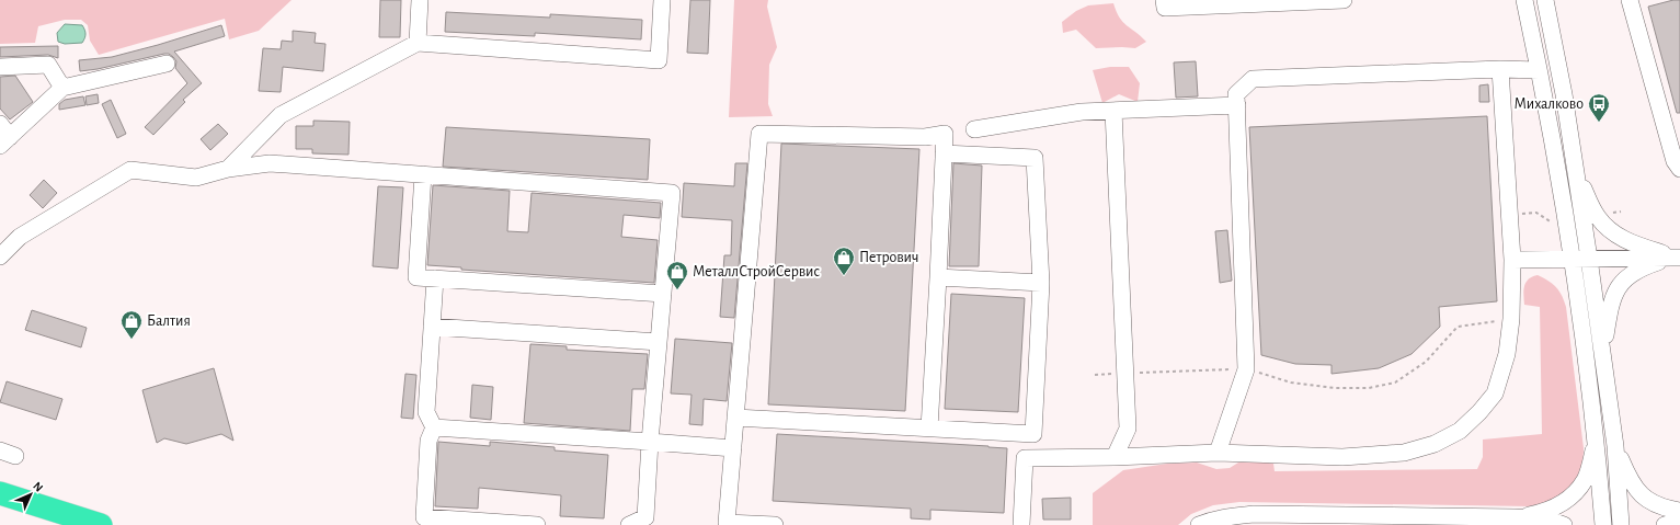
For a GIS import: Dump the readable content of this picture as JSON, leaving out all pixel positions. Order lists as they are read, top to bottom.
{
  "places": {
    "bus stop": ["Михалково"],
    "shop": ["Петрович", "МеталлСтройСервис", "Балтия"]
  },
  "north": "top right"
}
